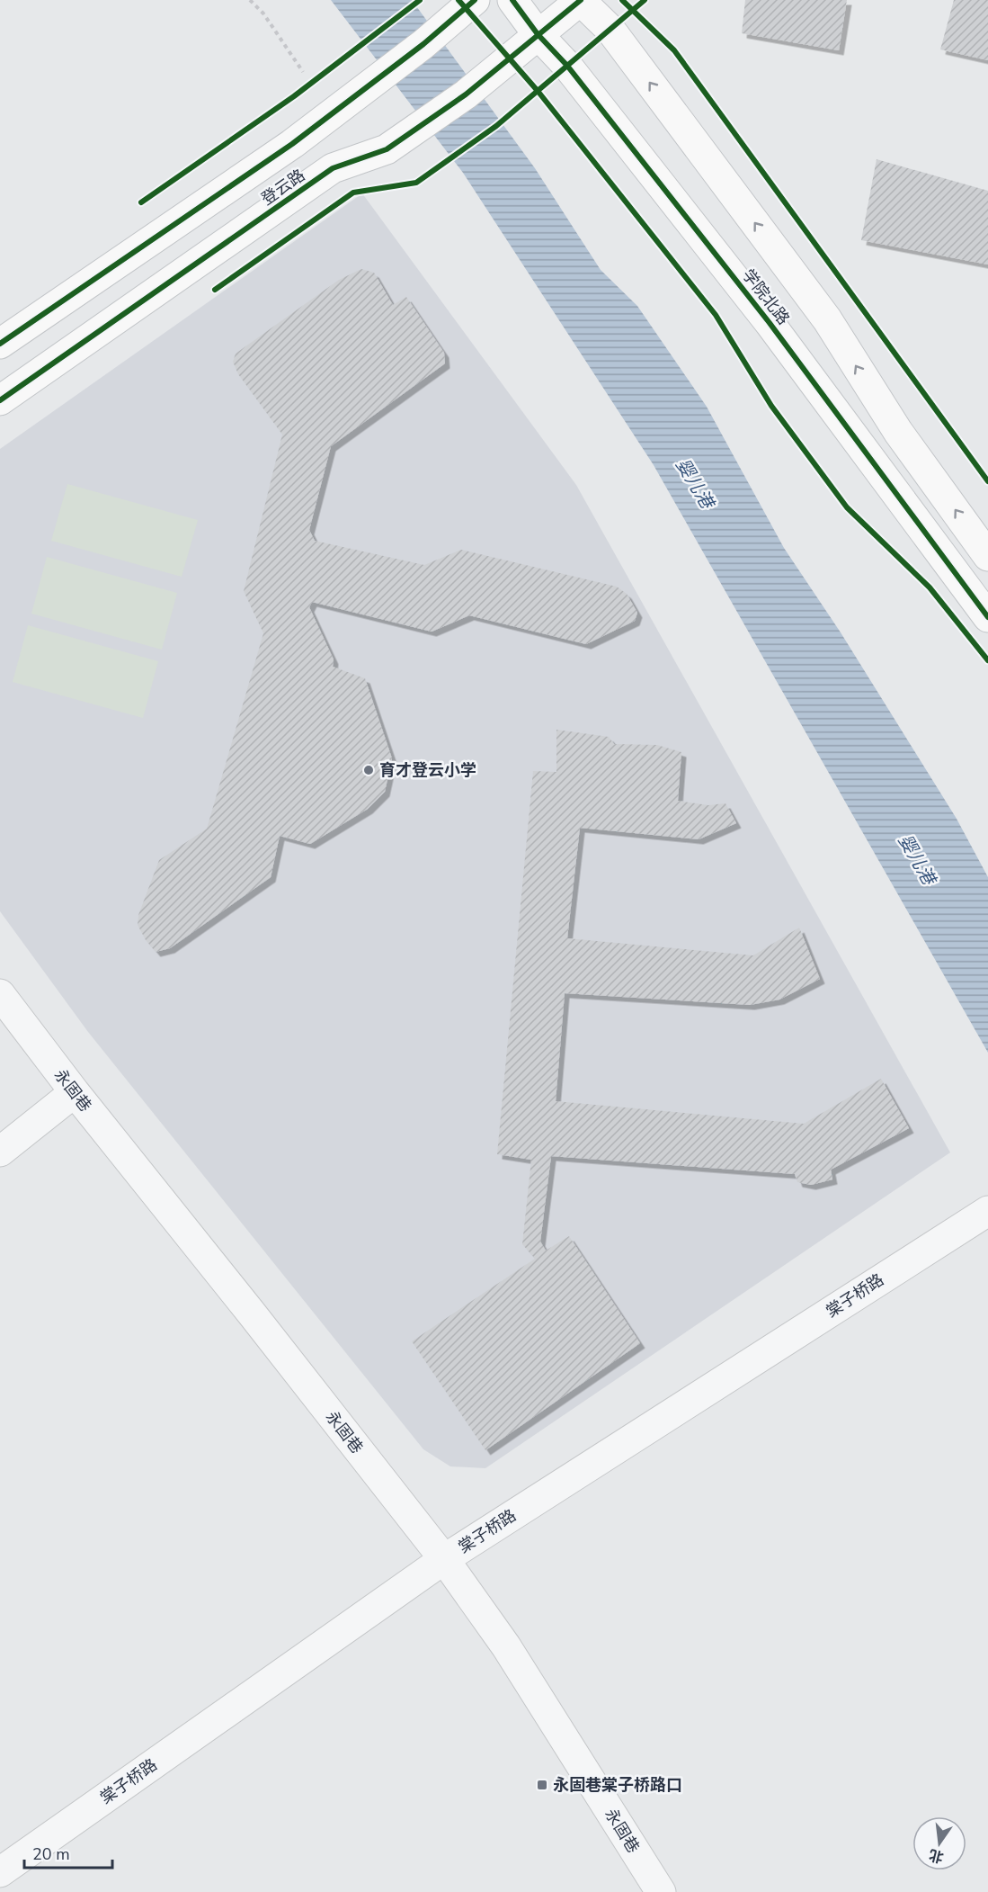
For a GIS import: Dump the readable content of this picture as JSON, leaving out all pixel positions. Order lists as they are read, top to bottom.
{
  "streets": {
    "main road": ["登云路", "学院北路"],
    "street": ["永固巷", "棠子桥路"]
  },
  "crossings": [
    ["登云路", "学院北路"],
    ["永固巷", "棠子桥路"]
  ],
  "water": ["婴儿港"],
  "places": {
    "other": ["育才登云小学"],
    "transit": ["永固巷棠子桥路口"]
  },
  "scale_bar": "20 m",
  "north": "bottom"
}
